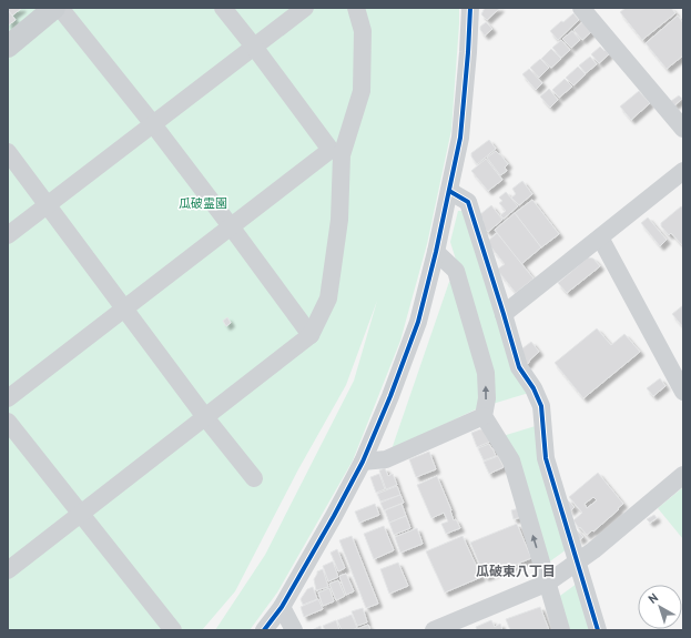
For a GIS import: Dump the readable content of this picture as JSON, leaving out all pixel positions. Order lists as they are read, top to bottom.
{
  "districts": ["瓜破東八丁目"],
  "parks": ["瓜破霊園"],
  "north": "top left"
}
